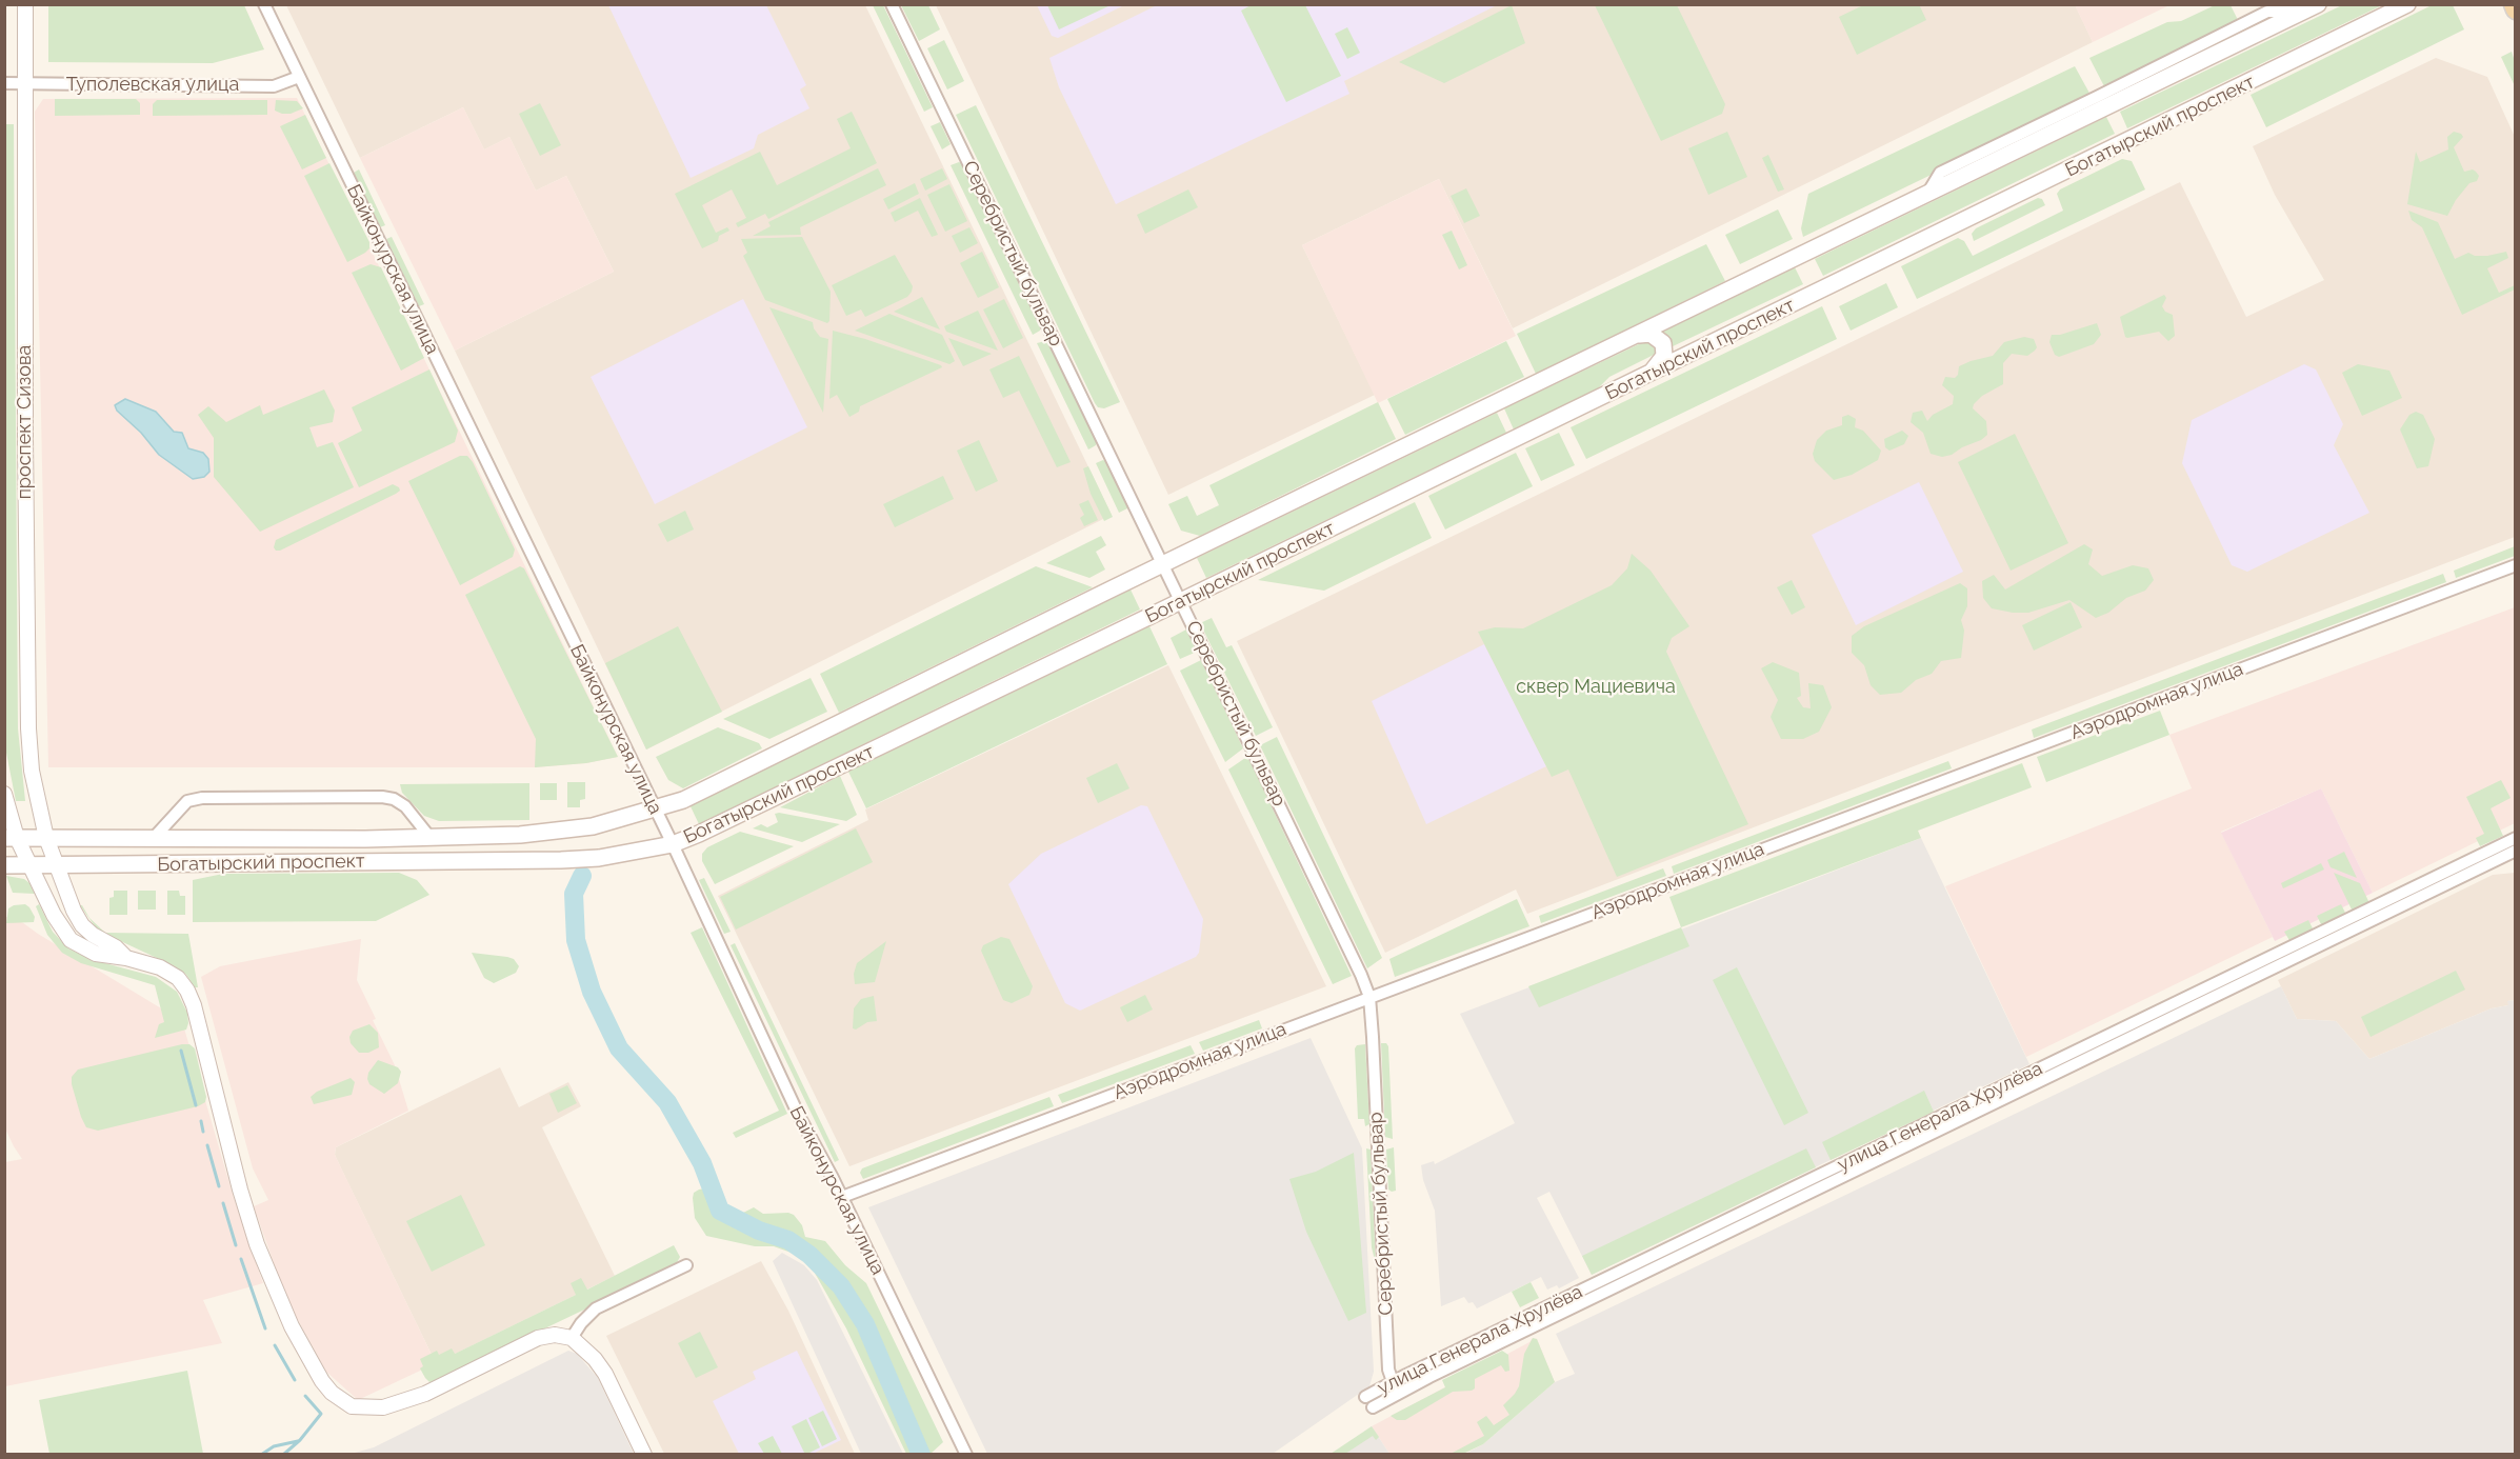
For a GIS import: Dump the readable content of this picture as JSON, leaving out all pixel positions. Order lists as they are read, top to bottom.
{
  "streets": {
    "main road": ["Богатырский проспект"],
    "street": [
      "Туполевская улица",
      "Серебристый бульвар",
      "Байконурская улица",
      "проспект Сизова",
      "Аэродромная улица",
      "улица Генерала Хрулёва"
    ]
  },
  "crossings": [
    ["Туполевская улица", "Байконурская улица"],
    ["Туполевская улица", "проспект Сизова"],
    ["Богатырский проспект", "Серебристый бульвар"],
    ["Богатырский проспект", "Байконурская улица"],
    ["Богатырский проспект", "проспект Сизова"],
    ["Серебристый бульвар", "Аэродромная улица"],
    ["Серебристый бульвар", "улица Генерала Хрулёва"],
    ["Байконурская улица", "Аэродромная улица"]
  ],
  "parks": ["сквер Мациевича"]
}
